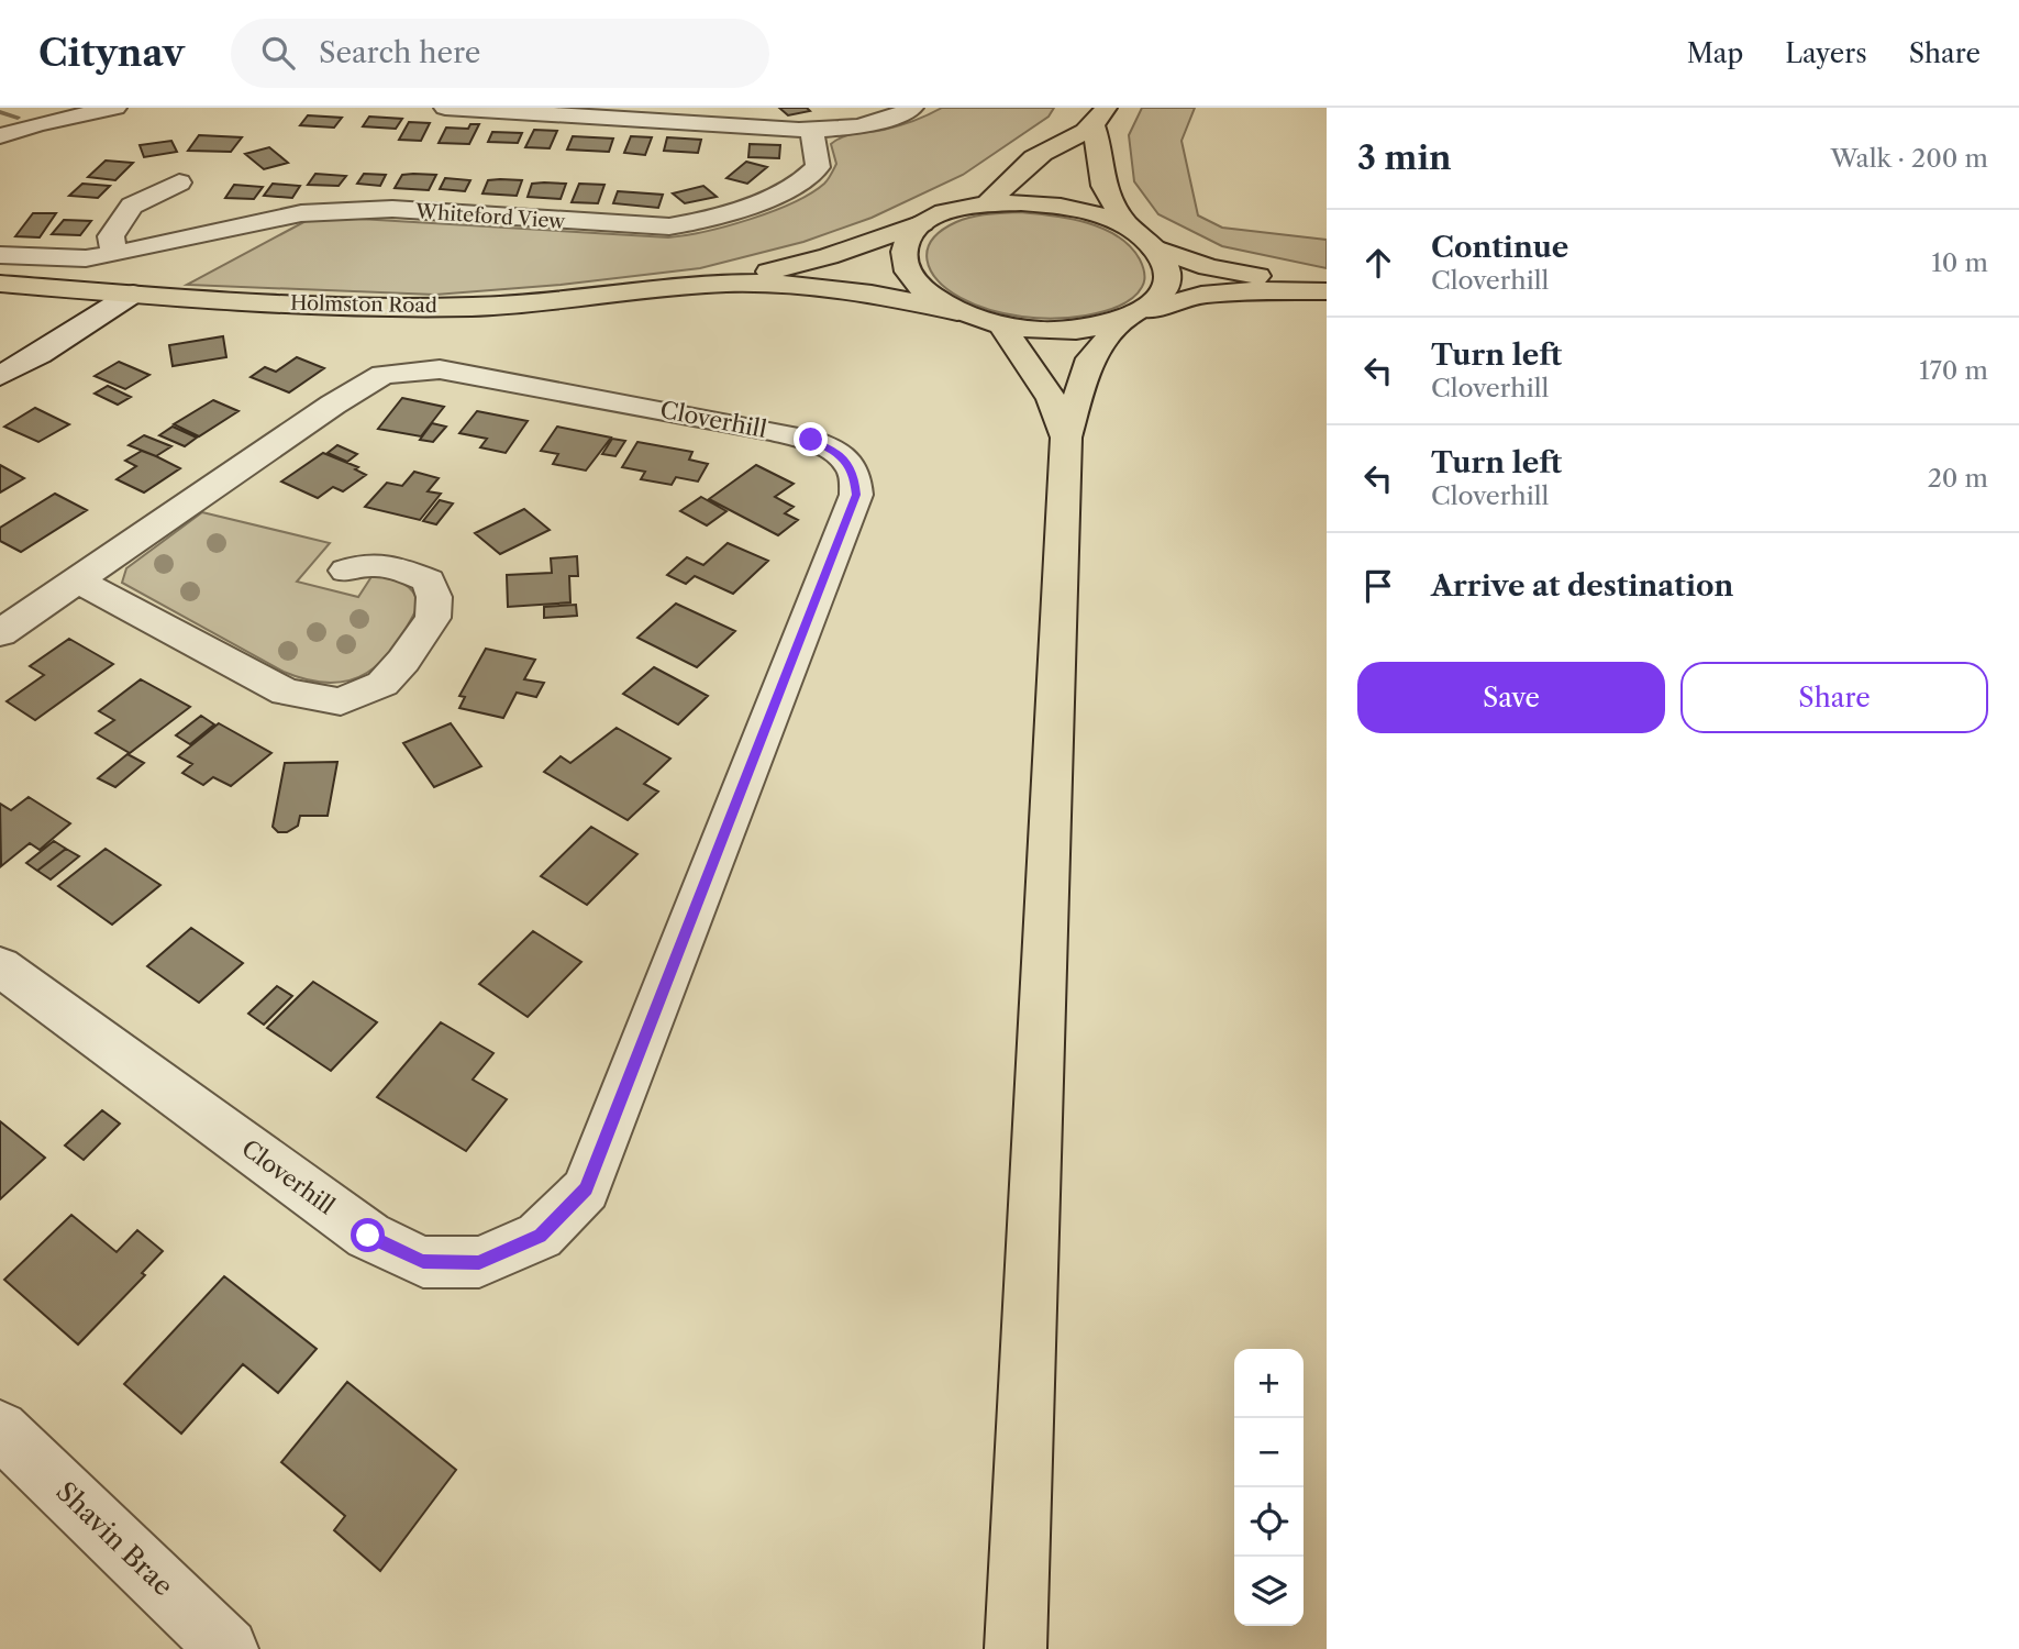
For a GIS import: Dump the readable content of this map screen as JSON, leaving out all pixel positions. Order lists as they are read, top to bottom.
{
  "streets": {
    "main road": ["Holmston Road"],
    "street": ["Whiteford View", "Cloverhill", "Shavin Brae"]
  },
  "page": {
    "header": "Citynav",
    "search": "Search here",
    "nav": ["Map", "Layers", "Share"],
    "heading": ["3 min", "Walk · 200 m"],
    "list": [
      ["Continue", "Cloverhill", "10 m"],
      ["Turn left", "Cloverhill", "170 m"],
      ["Turn left", "Cloverhill", "20 m"],
      "Arrive at destination"
    ],
    "buttons": ["Save", "Share"],
    "map_buttons": ["+", "−"]
  }
}
